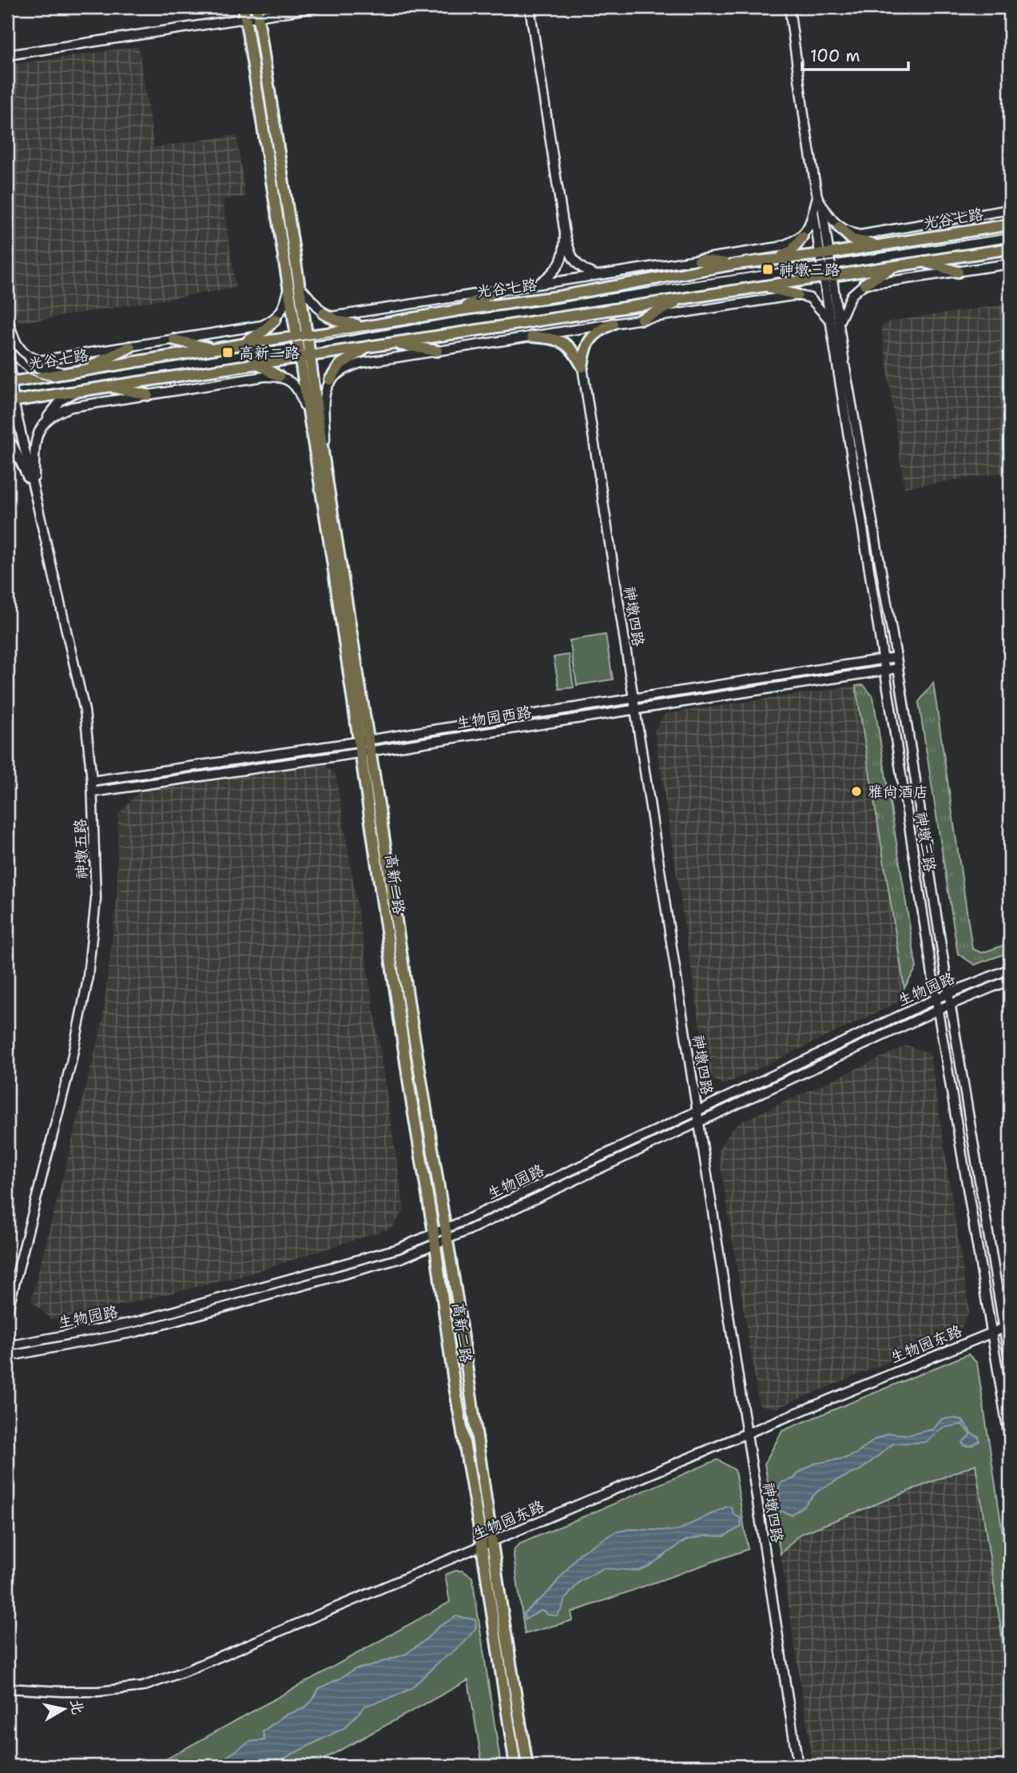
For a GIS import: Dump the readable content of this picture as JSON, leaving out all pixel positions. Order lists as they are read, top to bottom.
{
  "streets": {
    "main road": ["光谷七路", "高新二路"],
    "street": [
      "神墩四路",
      "生物园西路",
      "神墩三路",
      "神墩五路",
      "生物园路",
      "生物园东路"
    ]
  },
  "crossings": [
    ["光谷七路", "神墩三路"],
    ["光谷七路", "神墩五路"],
    ["光谷七路", "高新二路"],
    ["神墩四路", "生物园西路"],
    ["神墩四路", "生物园路"],
    ["神墩四路", "生物园东路"],
    ["生物园西路", "神墩三路"],
    ["生物园西路", "神墩五路"],
    ["生物园西路", "高新二路"],
    ["神墩三路", "生物园路"],
    ["神墩三路", "生物园东路"],
    ["高新二路", "生物园路"],
    ["高新二路", "生物园东路"]
  ],
  "places": {
    "transit": ["神墩三路", "高新二路"],
    "other": ["雅尚酒店"]
  },
  "scale_bar": "100 m",
  "north": "right"
}
